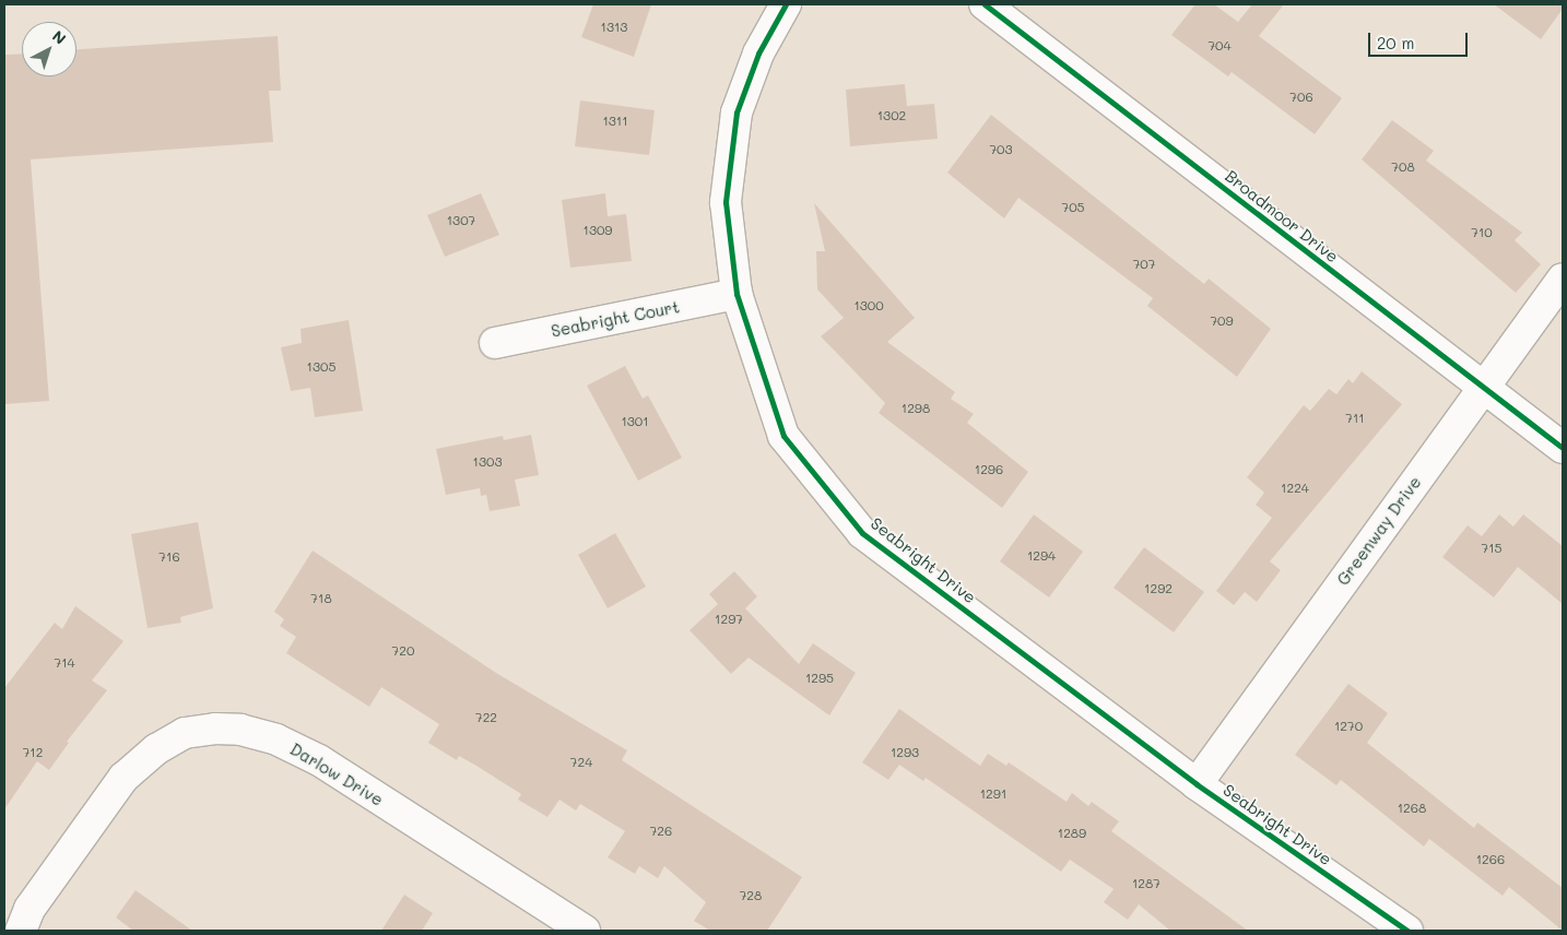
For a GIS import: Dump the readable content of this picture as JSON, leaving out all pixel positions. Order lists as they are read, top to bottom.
{
  "streets": {
    "street": [
      "Broadmoor Drive",
      "Seabright Court",
      "Greenway Drive",
      "Seabright Drive",
      "Darlow Drive"
    ]
  },
  "crossings": [
    ["Broadmoor Drive", "Greenway Drive"],
    ["Seabright Court", "Seabright Drive"],
    ["Greenway Drive", "Seabright Drive"]
  ],
  "house_numbers": [
    "1313",
    "704",
    "706",
    "1302",
    "1311",
    "703",
    "708",
    "705",
    "1307",
    "1309",
    "710",
    "707",
    "1300",
    "709",
    "1305",
    "1298",
    "711",
    "1301",
    "1303",
    "1296",
    "1224",
    "715",
    "1294",
    "716",
    "1292",
    "718",
    "1297",
    "720",
    "714",
    "1295",
    "722",
    "1270",
    "712",
    "1293",
    "724",
    "1291",
    "1268",
    "726",
    "1289",
    "1266",
    "1287",
    "728"
  ],
  "scale_bar": "20 m",
  "north": "top right"
}
